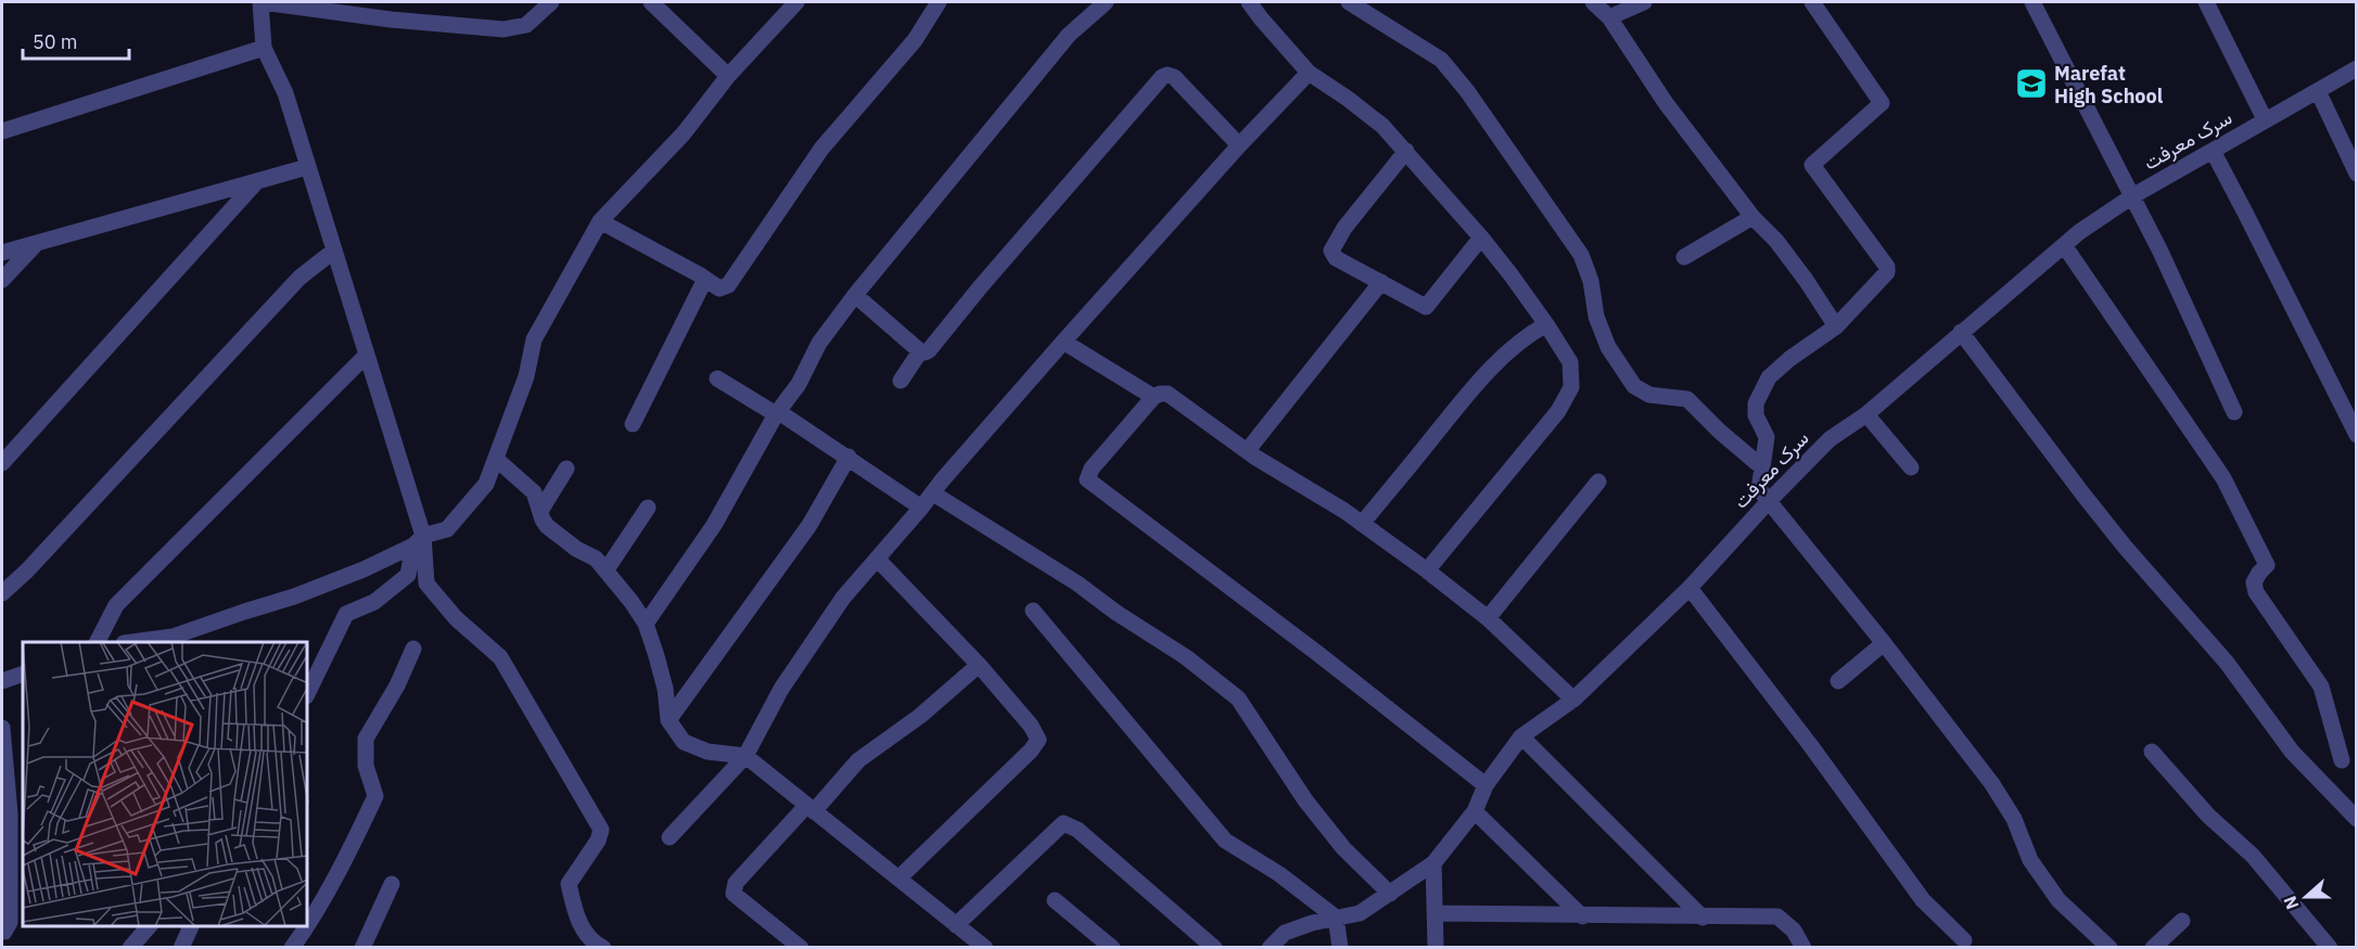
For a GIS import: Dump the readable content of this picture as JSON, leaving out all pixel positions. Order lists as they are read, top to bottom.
{
  "streets": {
    "street": ["سرک معرفت"]
  },
  "places": {
    "school or university": ["Marefat High School"]
  },
  "scale_bar": "50 m",
  "north": "left"
}
